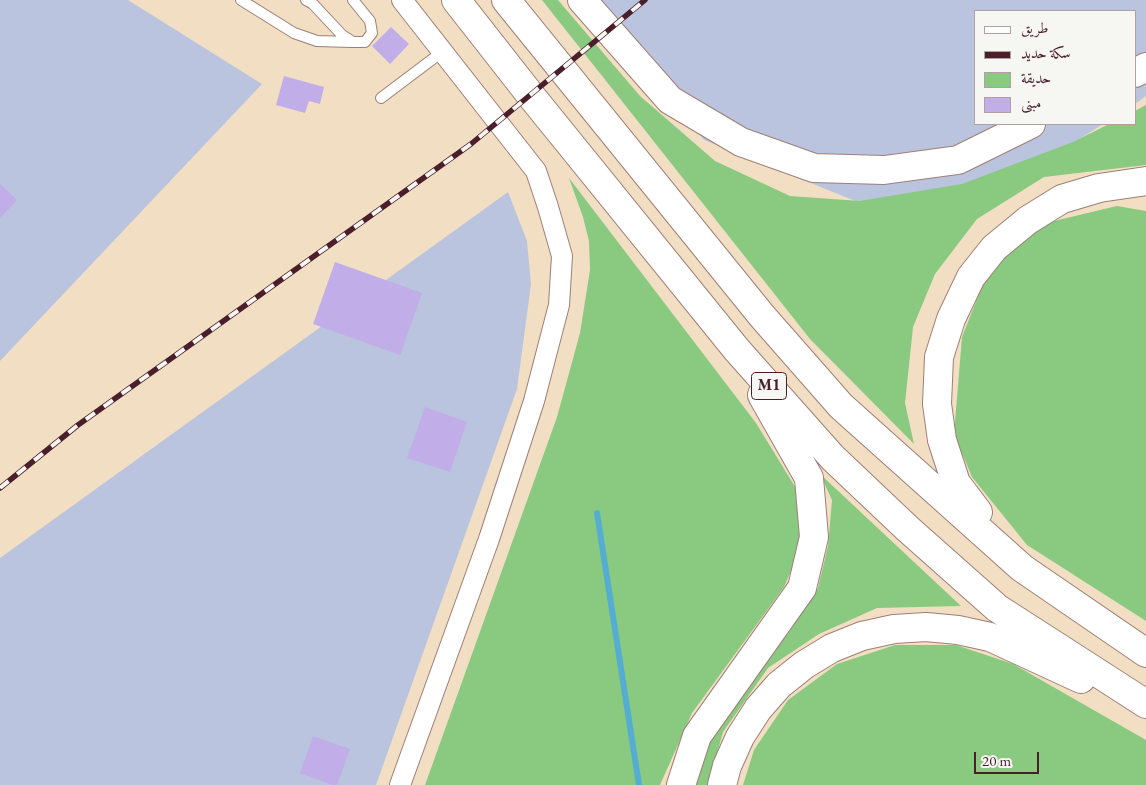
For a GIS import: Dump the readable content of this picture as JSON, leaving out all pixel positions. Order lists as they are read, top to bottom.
{
  "streets": {
    "highway": ["M1"]
  },
  "legend": [
    "طريق",
    "سكة حديد",
    "حديقة",
    "مبنى"
  ],
  "scale_bar": "20 m"
}
